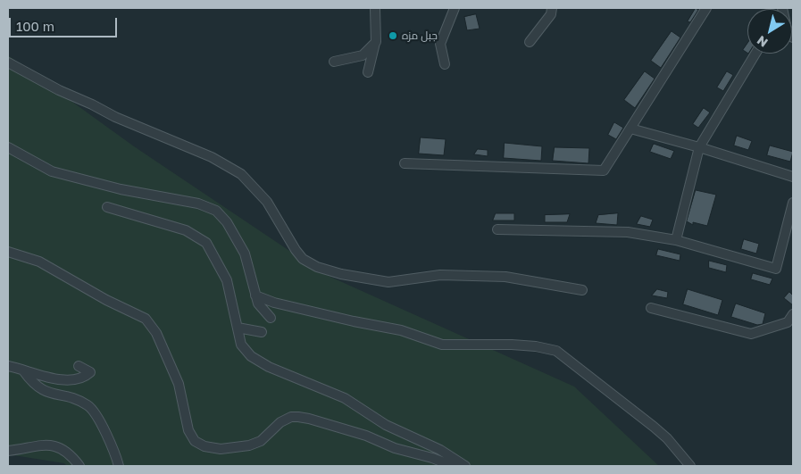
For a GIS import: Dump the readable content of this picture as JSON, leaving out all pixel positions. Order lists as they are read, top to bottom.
{
  "places": ["جبل مزه"],
  "scale_bar": "100 m",
  "north": "bottom left"
}
